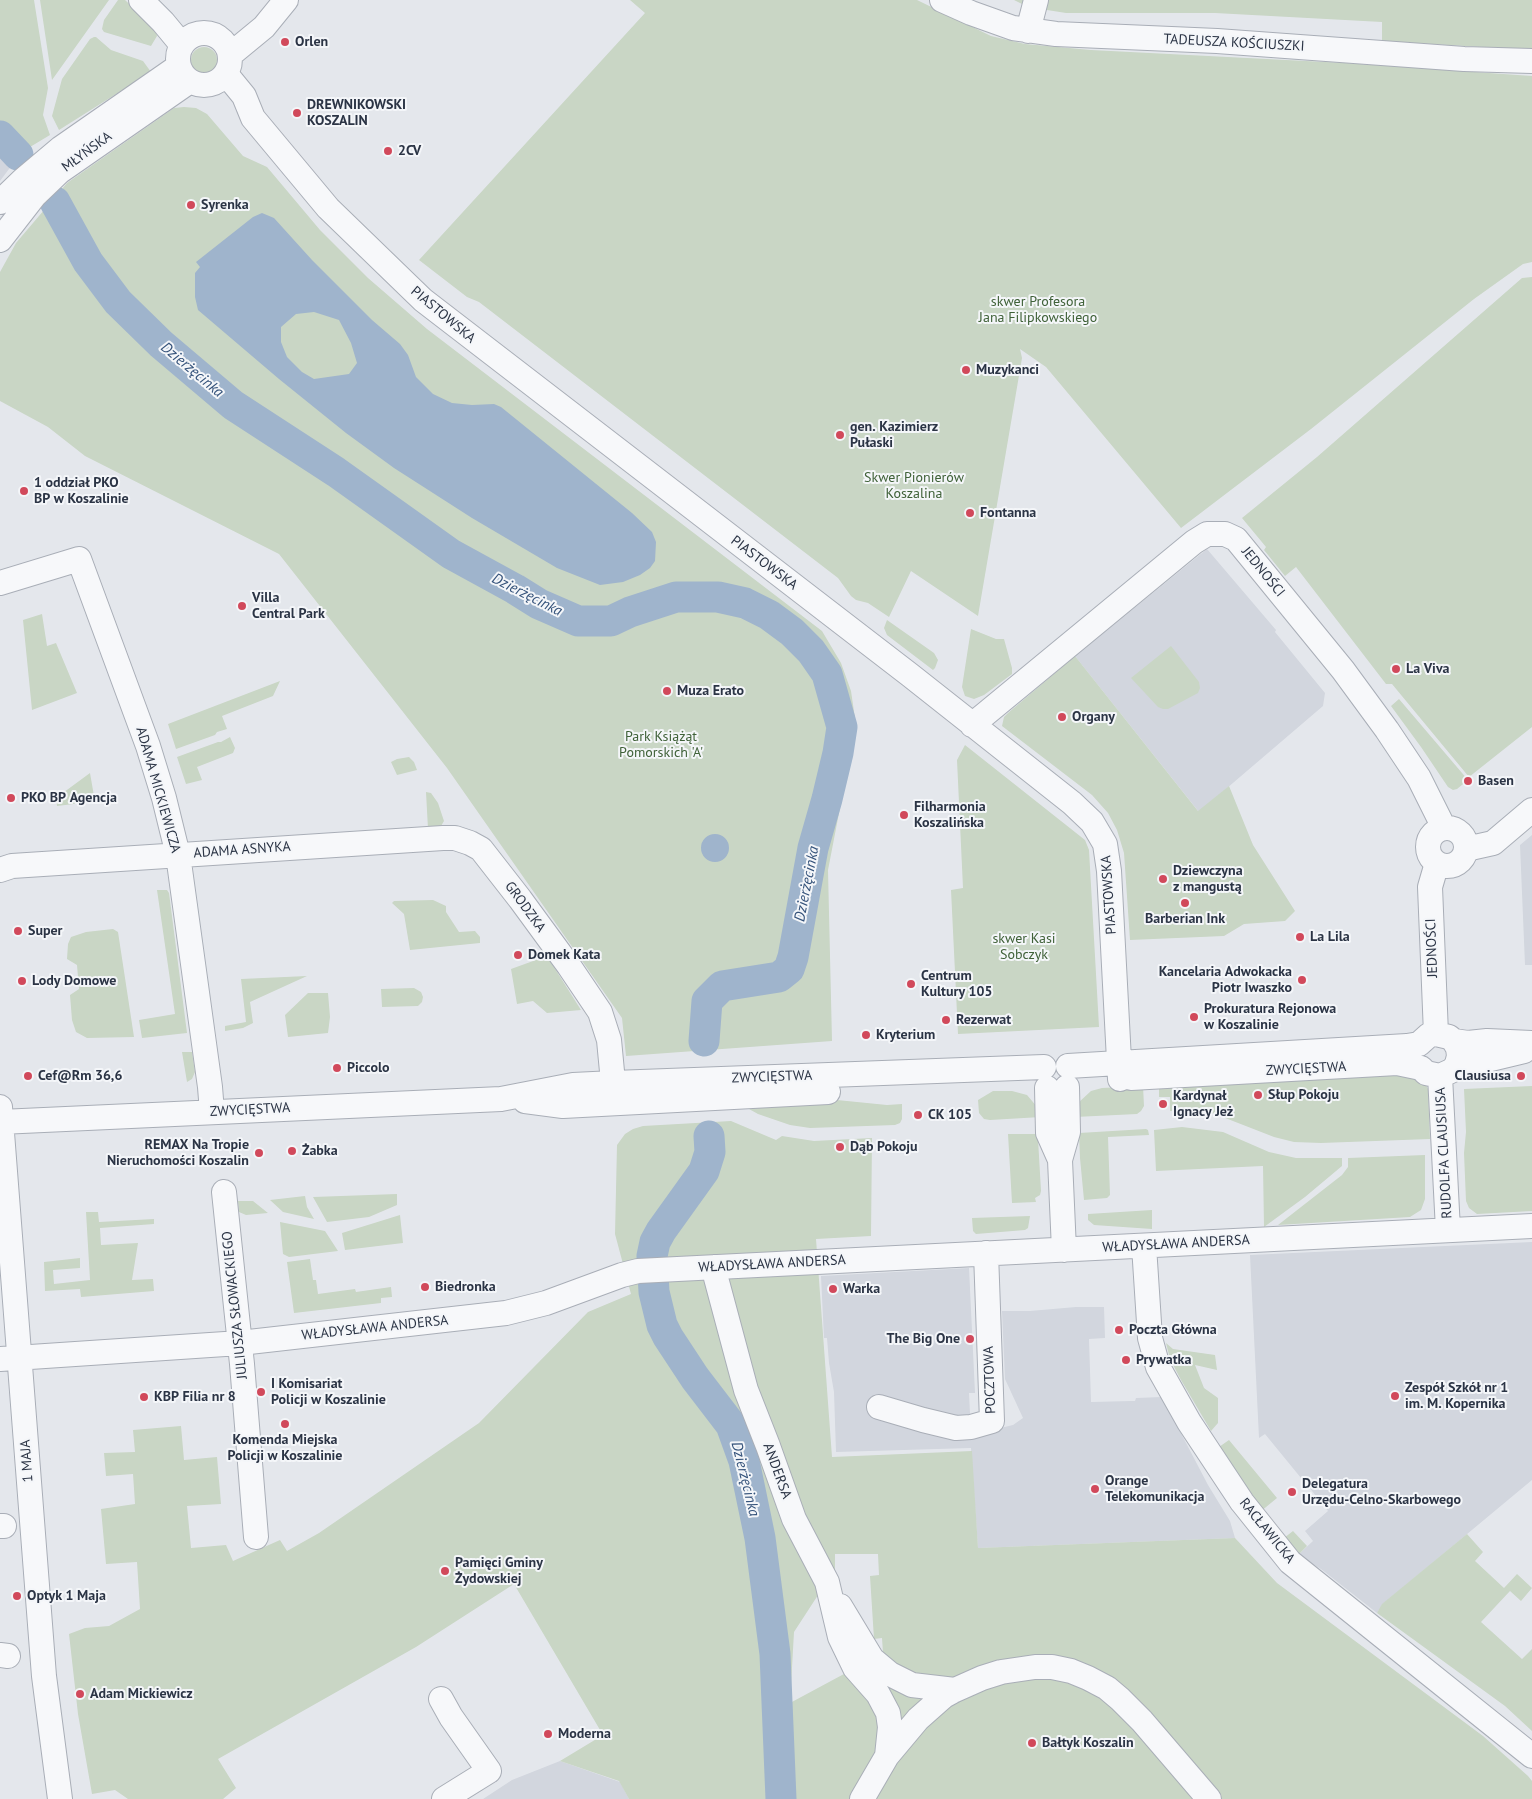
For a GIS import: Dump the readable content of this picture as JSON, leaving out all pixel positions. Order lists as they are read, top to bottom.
{
  "streets": {
    "street": [
      "TADEUSZA KOŚCIUSZKI",
      "MŁYŃSKA",
      "PIASTOWSKA",
      "JEDNOŚCI",
      "ADAMA MICKIEWICZA",
      "ADAMA ASNYKA",
      "GRODZKA",
      "ZWYCIĘSTWA",
      "RUDOLFA CLAUSIUSA",
      "WŁADYSŁAWA ANDERSA",
      "JULIUSZA SŁOWACKIEGO",
      "POCZTOWA",
      "1 MAJA",
      "ANDERSA",
      "RACŁAWICKA"
    ]
  },
  "crossings": [
    ["MŁYŃSKA", "PIASTOWSKA"],
    ["PIASTOWSKA", "JEDNOŚCI"],
    ["PIASTOWSKA", "ZWYCIĘSTWA"],
    ["JEDNOŚCI", "ZWYCIĘSTWA"],
    ["ADAMA MICKIEWICZA", "ADAMA ASNYKA"],
    ["ADAMA MICKIEWICZA", "ZWYCIĘSTWA"],
    ["ADAMA ASNYKA", "GRODZKA"],
    ["GRODZKA", "ZWYCIĘSTWA"],
    ["ZWYCIĘSTWA", "RUDOLFA CLAUSIUSA"],
    ["ZWYCIĘSTWA", "1 MAJA"],
    ["RUDOLFA CLAUSIUSA", "WŁADYSŁAWA ANDERSA"],
    ["WŁADYSŁAWA ANDERSA", "JULIUSZA SŁOWACKIEGO"],
    ["WŁADYSŁAWA ANDERSA", "POCZTOWA"],
    ["WŁADYSŁAWA ANDERSA", "1 MAJA"],
    ["WŁADYSŁAWA ANDERSA", "ANDERSA"],
    ["WŁADYSŁAWA ANDERSA", "RACŁAWICKA"]
  ],
  "water": ["Dzierżęcinka"],
  "parks": [
    "skwer Profesora Jana Filipkowskiego",
    "Skwer Pionierów Koszalina",
    "Park Książąt Pomorskich 'A'",
    "skwer Kasi Sobczyk"
  ],
  "places": [
    "Orlen",
    "DREWNIKOWSKI KOSZALIN",
    "2CV",
    "Syrenka",
    "Muzykanci",
    "gen. Kazimierz Pułaski",
    "1 oddział PKO BP w Koszalinie",
    "Fontanna",
    "Villa Central Park",
    "La Viva",
    "Muza Erato",
    "Organy",
    "Basen",
    "PKO BP Agencja",
    "Filharmonia Koszalińska",
    "Dziewczyna z mangustą",
    "Barberian Ink",
    "Super",
    "La Lila",
    "Domek Kata",
    "Kancelaria Adwokacka Piotr Iwaszko",
    "Lody Domowe",
    "Centrum Kultury 105",
    "Prokuratura Rejonowa w Koszalinie",
    "Rezerwat",
    "Kryterium",
    "Piccolo",
    "Cef@Rm 36,6",
    "Clausiusa",
    "Słup Pokoju",
    "Kardynał Ignacy Jeż",
    "CK 105",
    "Dąb Pokoju",
    "Żabka",
    "REMAX Na Tropie Nieruchomości Koszalin",
    "Biedronka",
    "Warka",
    "Poczta Główna",
    "The Big One",
    "Prywatka",
    "I Komisariat Policji w Koszalinie",
    "Zespół Szkół nr 1 im. M. Kopernika",
    "KBP Filia nr 8",
    "Komenda Miejska Policji w Koszalinie",
    "Orange Telekomunikacja",
    "Delegatura Urzędu-Celno-Skarbowego",
    "Pamięci Gminy Żydowskiej",
    "Optyk 1 Maja",
    "Adam Mickiewicz",
    "Moderna",
    "Bałtyk Koszalin"
  ]
}
